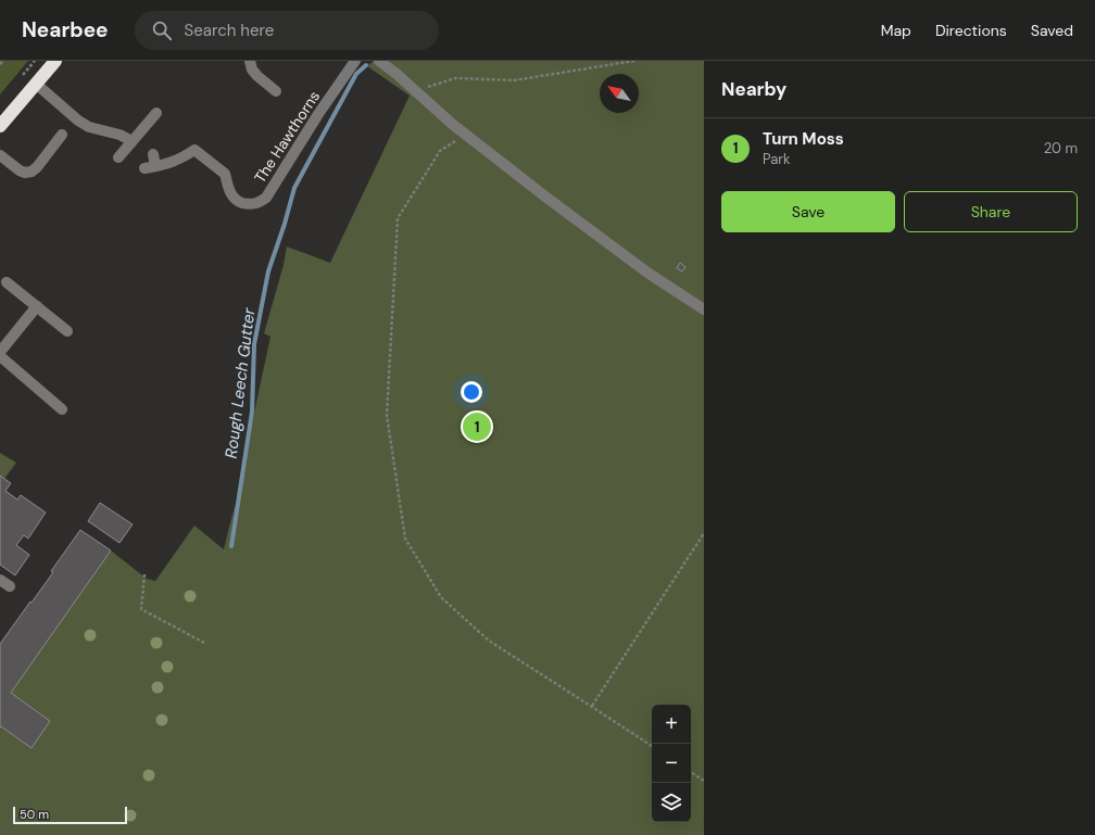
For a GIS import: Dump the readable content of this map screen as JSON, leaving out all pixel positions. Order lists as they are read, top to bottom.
{
  "streets": {
    "street": ["The Hawthorns"]
  },
  "water": ["Rough Leech Gutter"],
  "scale_bar": "50 m",
  "north": "top left",
  "page": {
    "header": "Nearbee",
    "search": "Search here",
    "nav": ["Map", "Directions", "Saved"],
    "heading": "Nearby",
    "list": [
      {
        "mark": "1",
        "name": "Turn Moss",
        "note": "Park",
        "value": "20 m"
      }
    ],
    "buttons": ["Save", "Share"],
    "pins": "1",
    "map_buttons": ["+", "−"],
    "scale": "50 m"
  }
}
